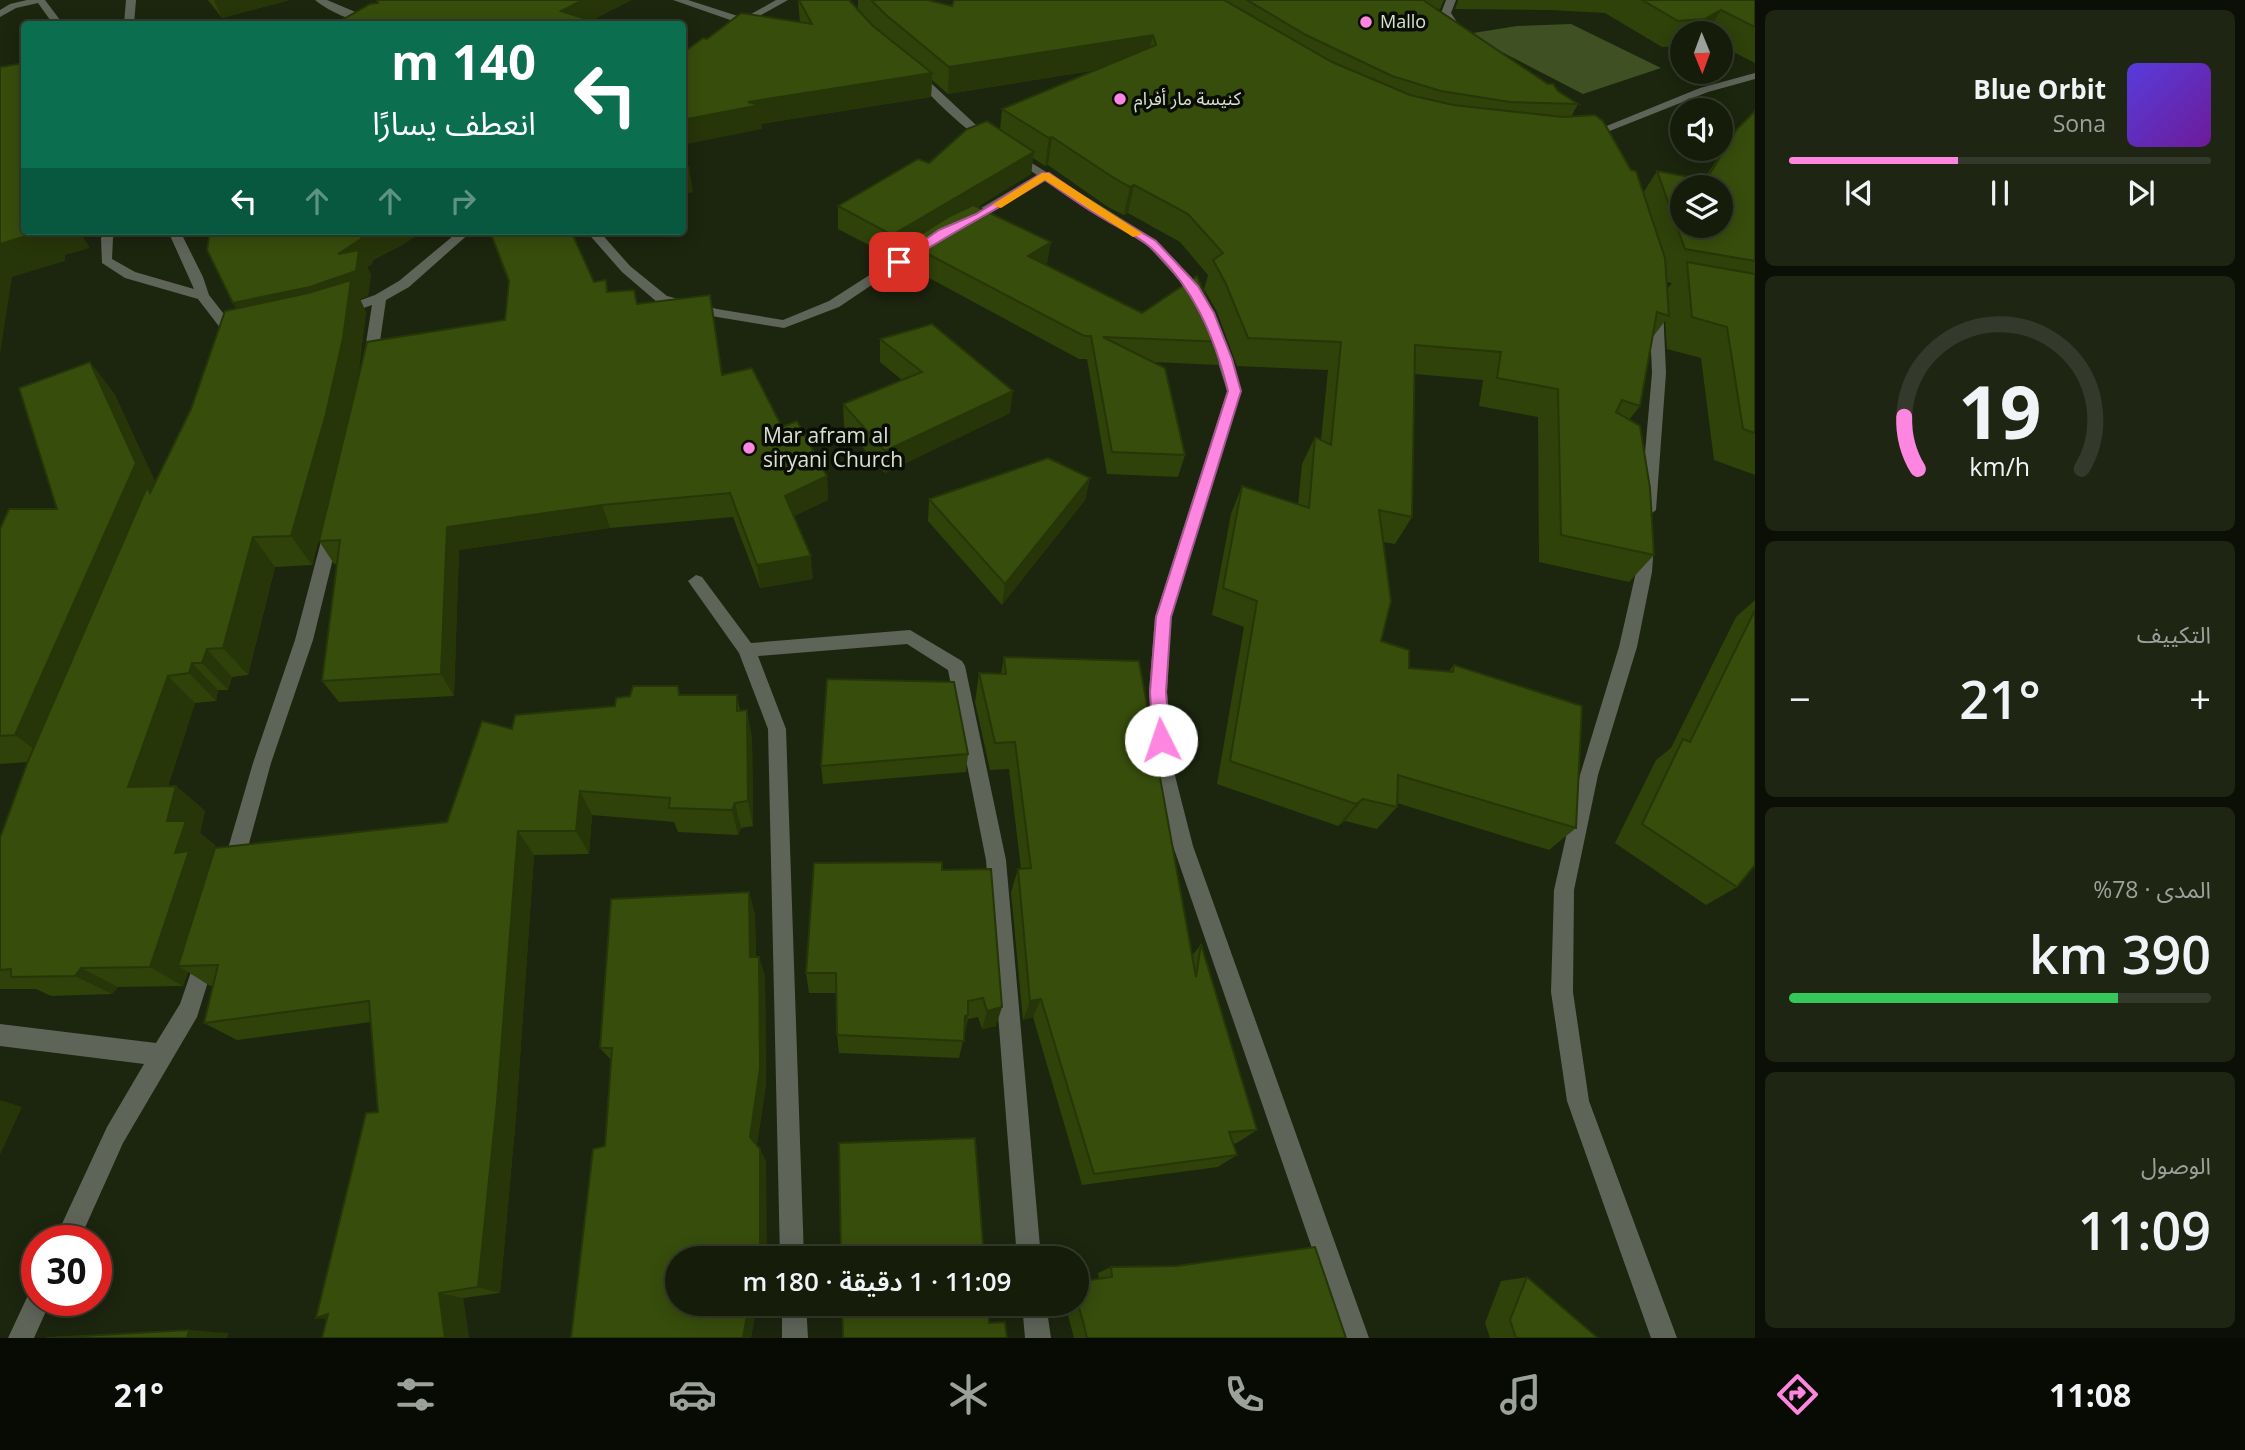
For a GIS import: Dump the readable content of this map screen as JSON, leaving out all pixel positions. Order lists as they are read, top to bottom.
{
  "places": ["Mallo", "كنيسة مار أفرام", "Mar afram al siryani Church"],
  "north": "bottom",
  "page": {
    "turn": ["140 m", "انعطف يسارًا"],
    "song": ["Blue Orbit", "Sona"],
    "tile": [
      "التكييف",
      ["المدى · 78%", "390 km"],
      ["الوصول", "11:09"]
    ],
    "heat": ["−", "21°", "+"],
    "limit": "30",
    "trip": "11:09 · 1 دقيقة · 180 m",
    "tabs": ["11:08", "21°"],
    "gauge": ["19", "km/h"]
  }
}
